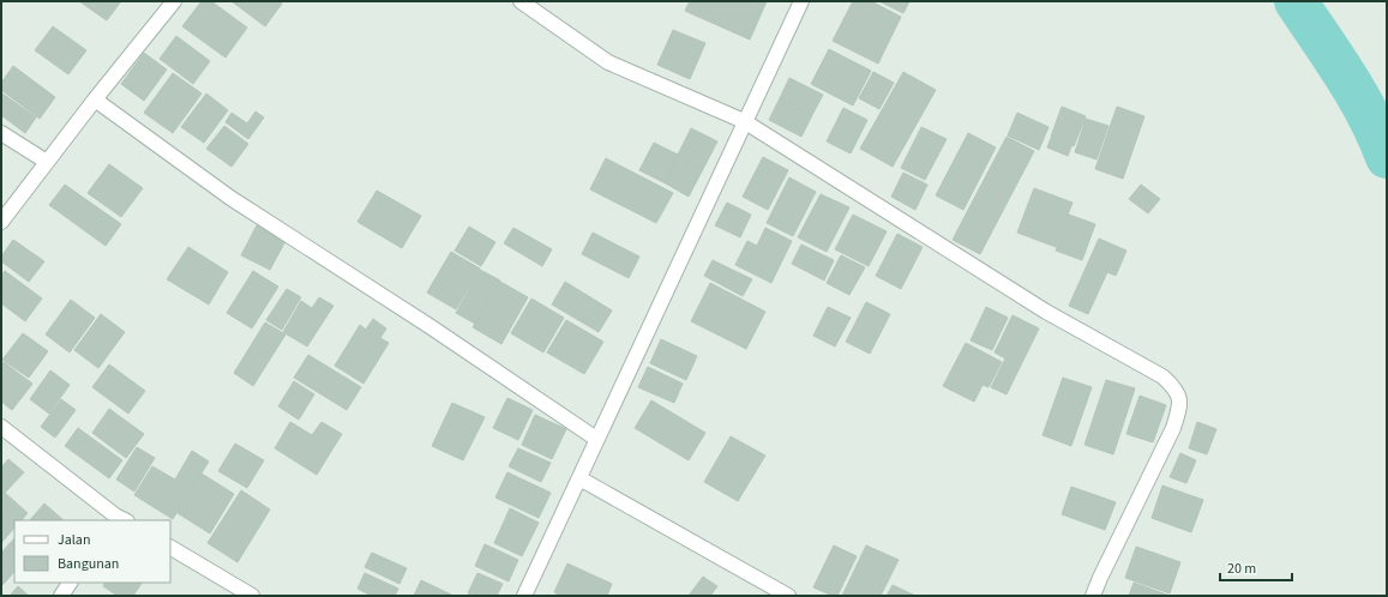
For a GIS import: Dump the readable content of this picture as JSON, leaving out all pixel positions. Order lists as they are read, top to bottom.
{
  "legend": ["Jalan", "Bangunan"],
  "scale_bar": "20 m"
}
